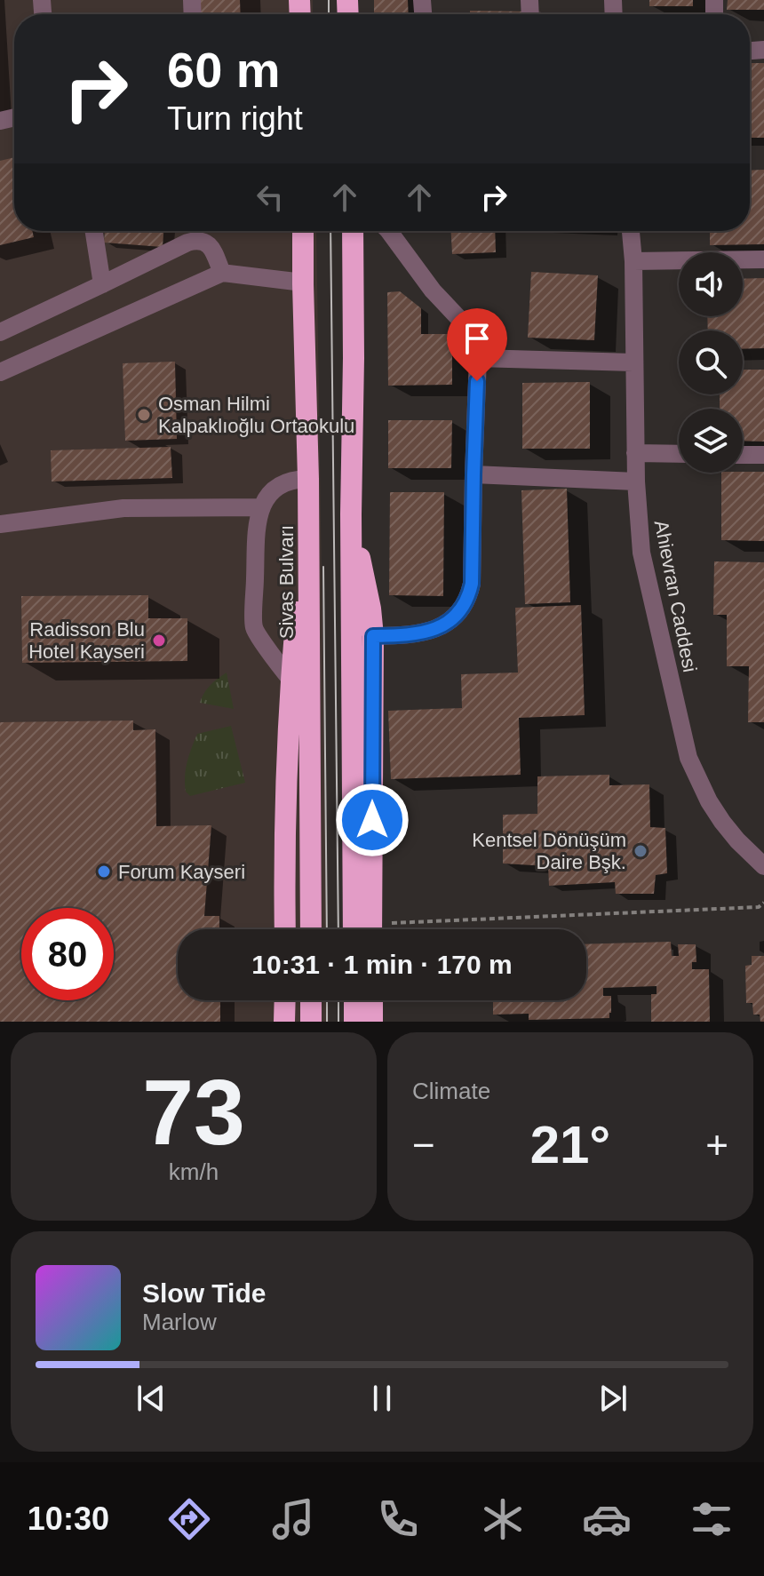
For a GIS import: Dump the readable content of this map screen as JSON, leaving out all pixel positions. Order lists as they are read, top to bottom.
{
  "streets": {
    "highway": ["Sivas Bulvarı"],
    "street": ["Ahievran Caddesi"]
  },
  "places": [
    "Osman Hilmi Kalpaklıoğlu Ortaokulu",
    "Radisson Blu Hotel Kayseri",
    "Kentsel Dönüşüm Daire Bşk.",
    "Forum Kayseri"
  ],
  "page": {
    "turn": ["60 m", "Turn right"],
    "limit": "80",
    "trip": "10:31 · 1 min · 170 m",
    "tile": [
      ["73", "km/h"],
      "Climate"
    ],
    "heat": ["−", "21°", "+"],
    "song": ["Slow Tide", "Marlow"],
    "tabs": "10:30"
  }
}
